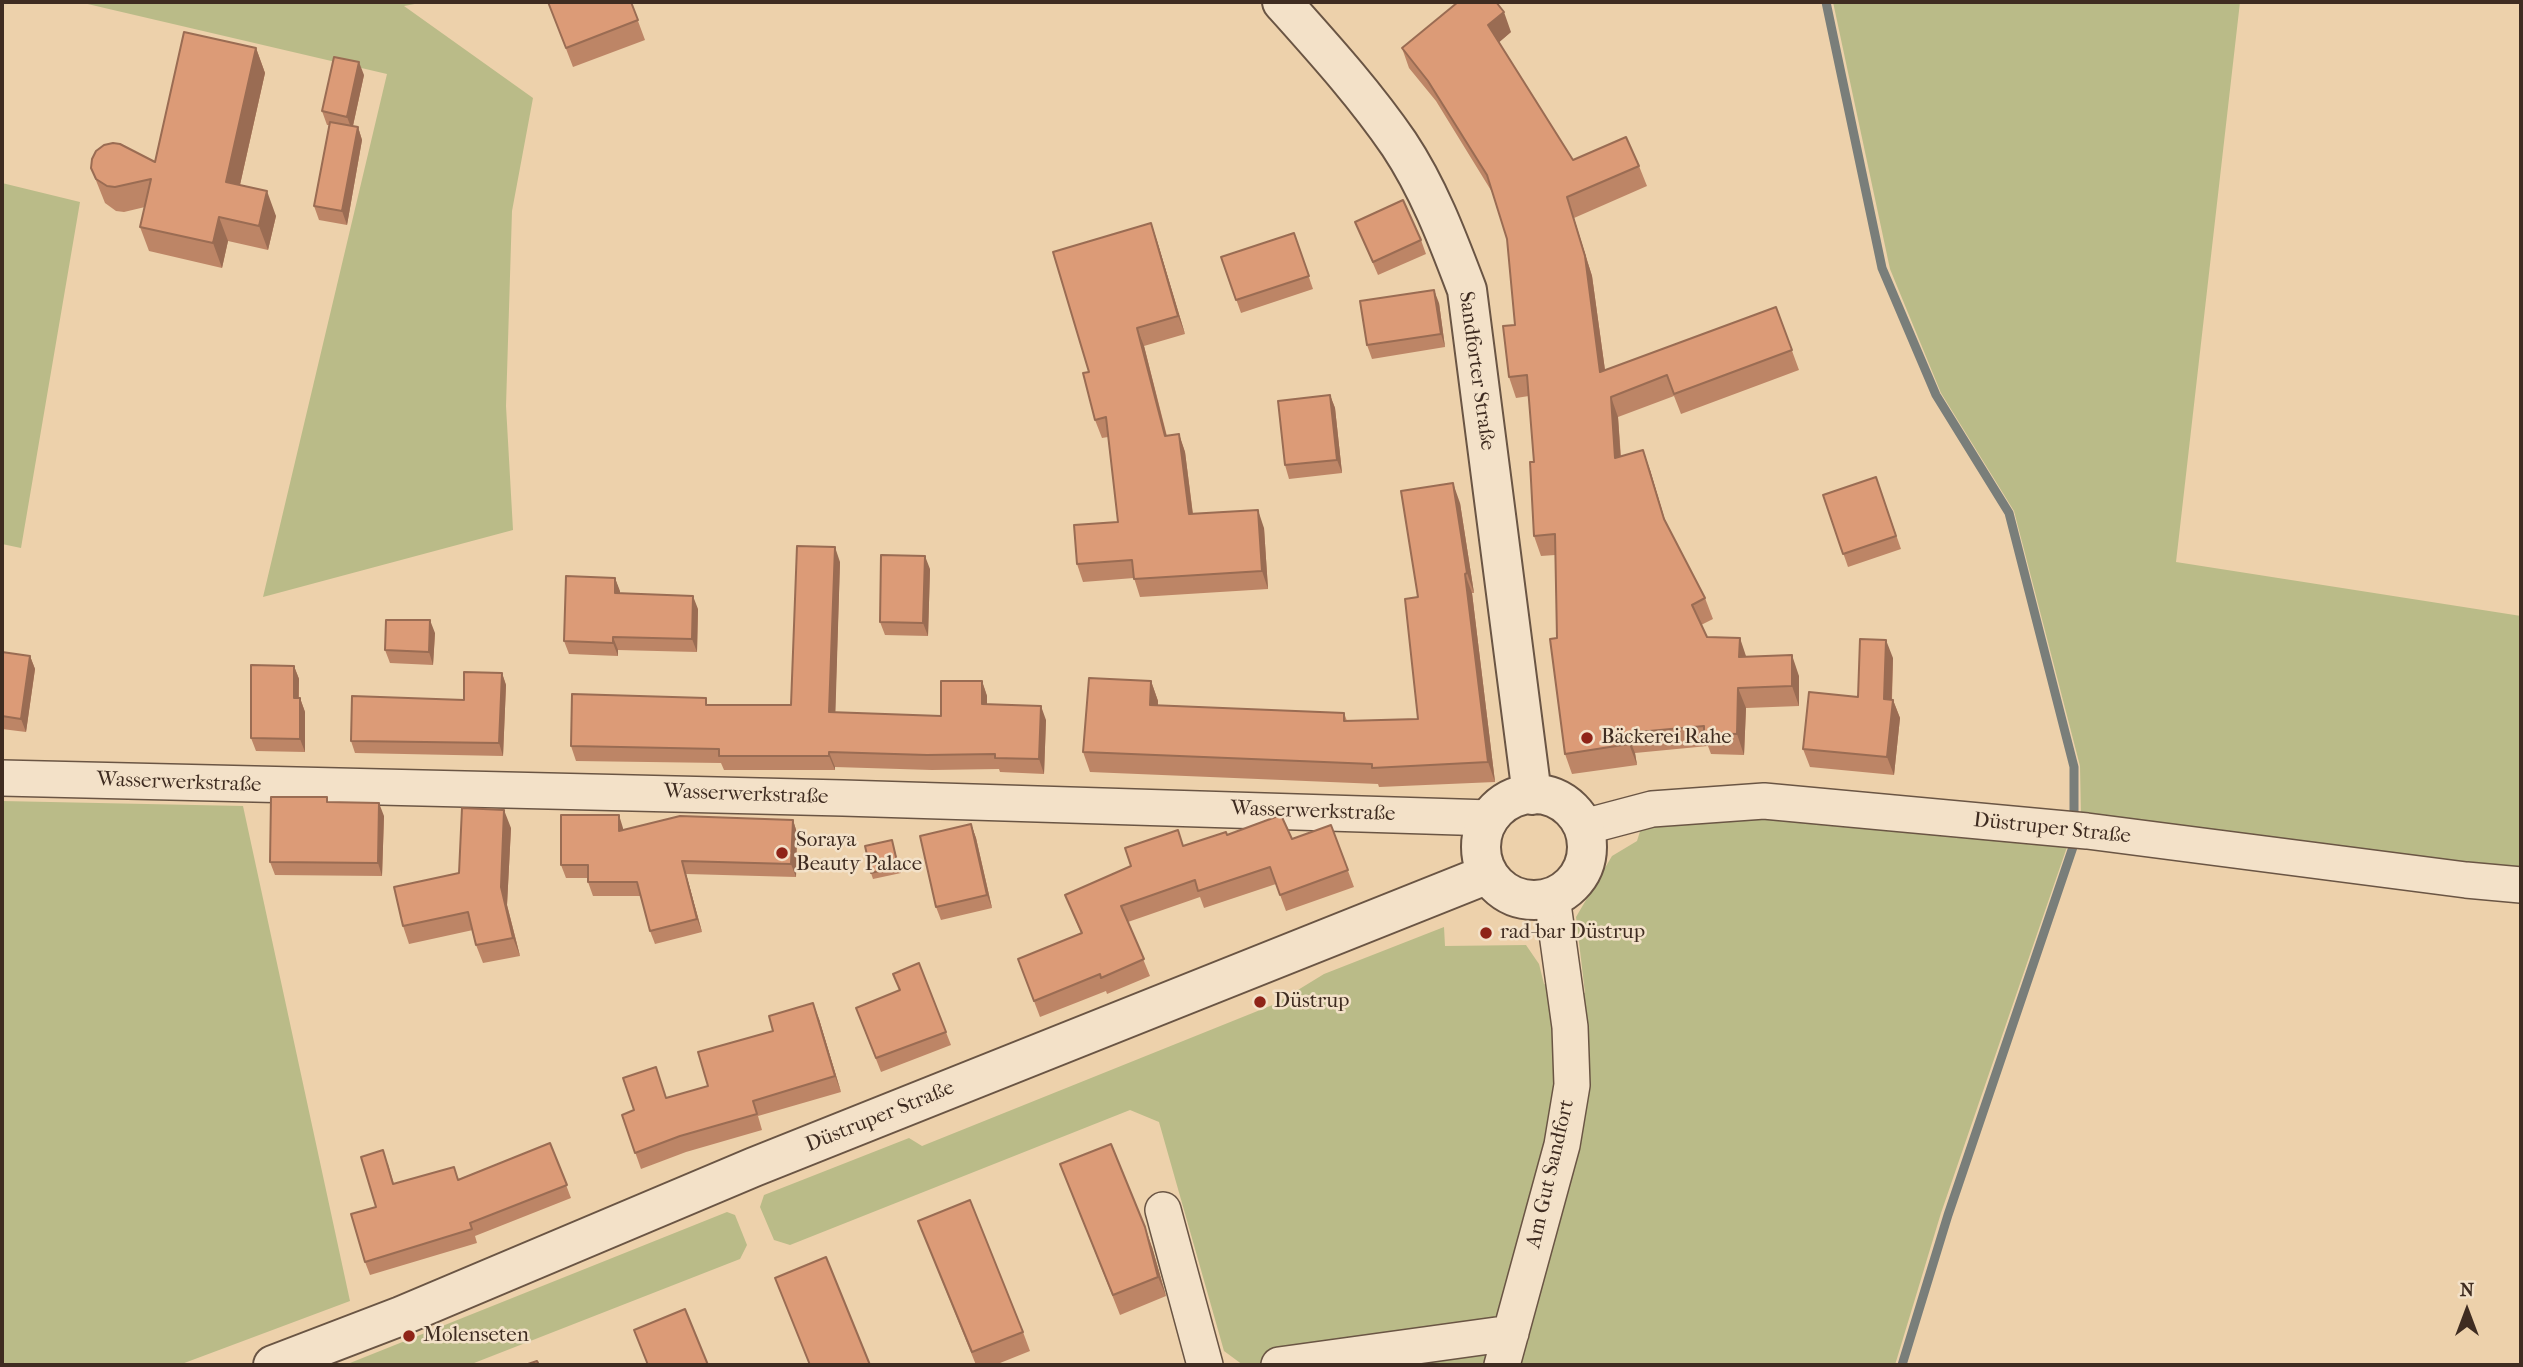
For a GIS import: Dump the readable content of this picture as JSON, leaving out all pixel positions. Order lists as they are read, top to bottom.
{
  "streets": {
    "street": [
      "Sandforter Straße",
      "Wasserwerkstraße",
      "Düstruper Straße",
      "Am Gut Sandfort"
    ]
  },
  "crossings": [
    ["Sandforter Straße", "Wasserwerkstraße"],
    ["Sandforter Straße", "Düstruper Straße"],
    ["Sandforter Straße", "Am Gut Sandfort"],
    ["Wasserwerkstraße", "Düstruper Straße"],
    ["Wasserwerkstraße", "Am Gut Sandfort"],
    ["Düstruper Straße", "Am Gut Sandfort"]
  ],
  "places": [
    "Bäckerei Rahe",
    "Soraya Beauty Palace",
    "rad-bar Düstrup",
    "Düstrup",
    "Molenseten"
  ],
  "north": "top"
}
